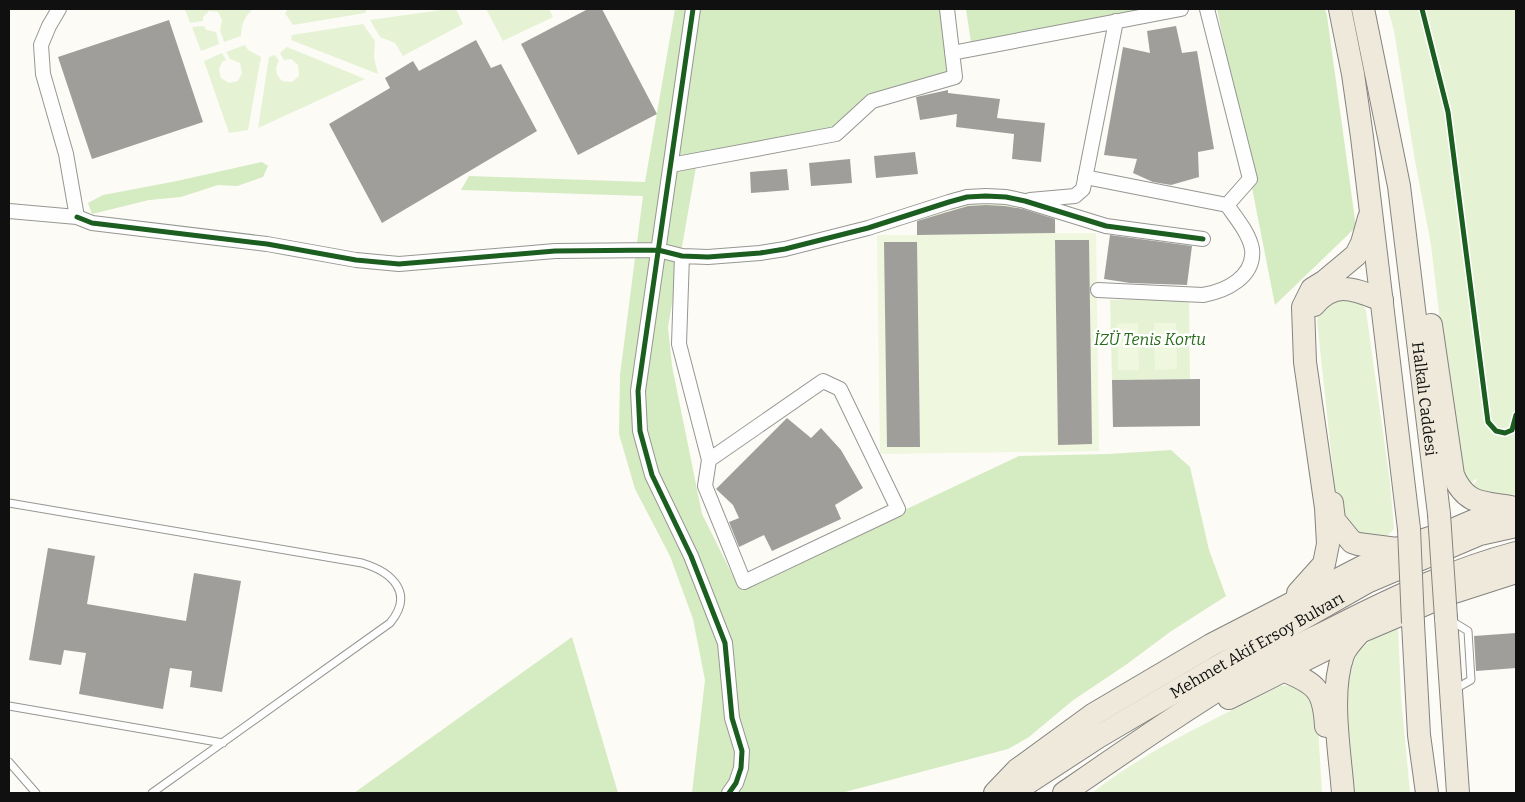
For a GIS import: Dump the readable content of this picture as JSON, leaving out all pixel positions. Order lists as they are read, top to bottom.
{
  "streets": {
    "main road": ["Halkalı Caddesi", "Mehmet Akif Ersoy Bulvarı"]
  },
  "parks": ["İZÜ Tenis Kortu"]
}
